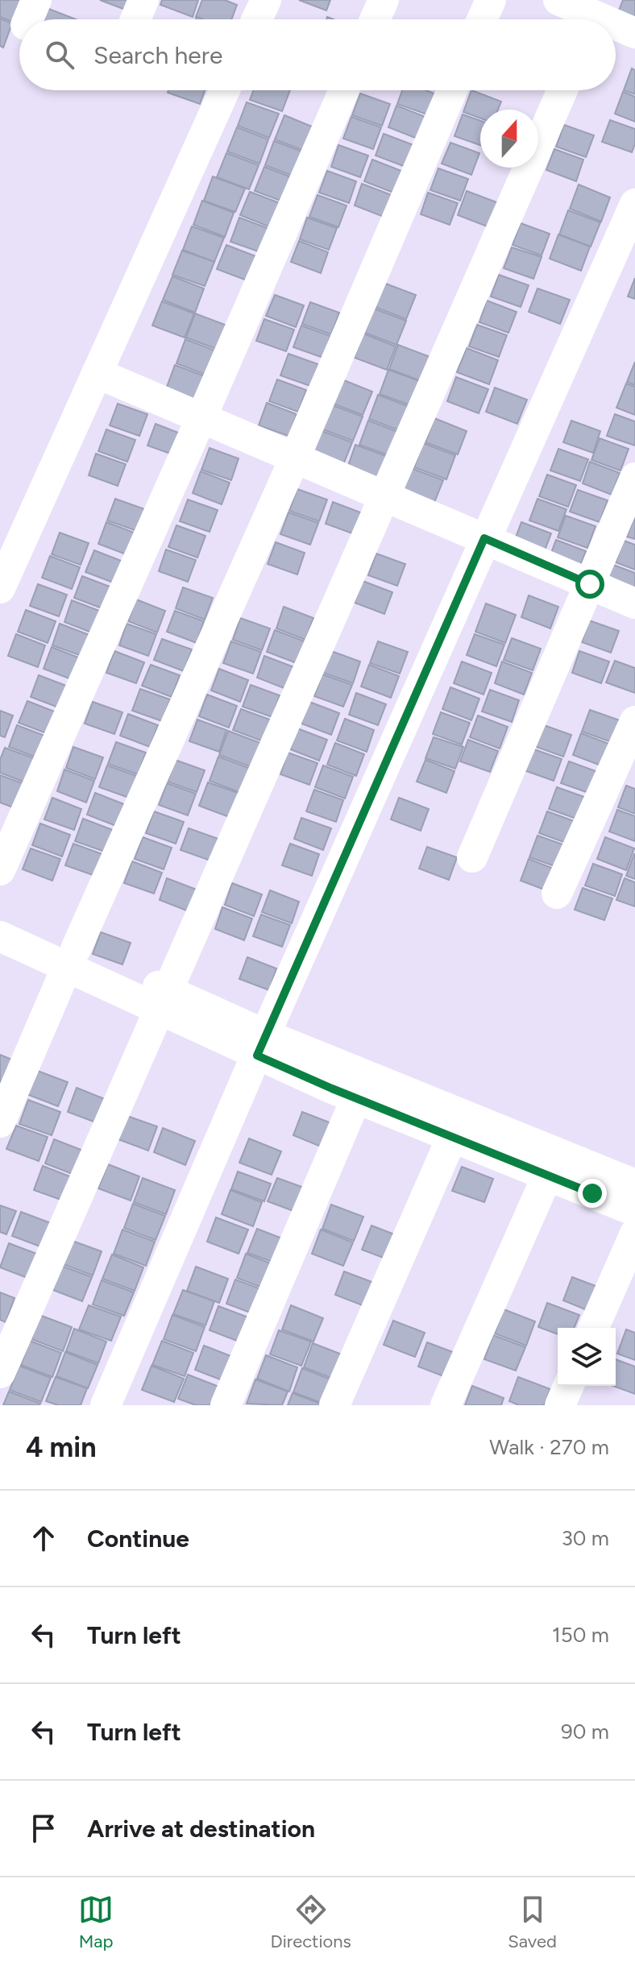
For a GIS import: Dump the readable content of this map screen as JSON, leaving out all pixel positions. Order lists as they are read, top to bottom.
{
  "north": "top",
  "page": {
    "search": "Search here",
    "heading": ["4 min", "Walk · 270 m"],
    "list": [
      ["Continue", "30 m"],
      ["Turn left", "150 m"],
      ["Turn left", "90 m"],
      "Arrive at destination"
    ],
    "nav": ["Map", "Directions", "Saved"]
  }
}
